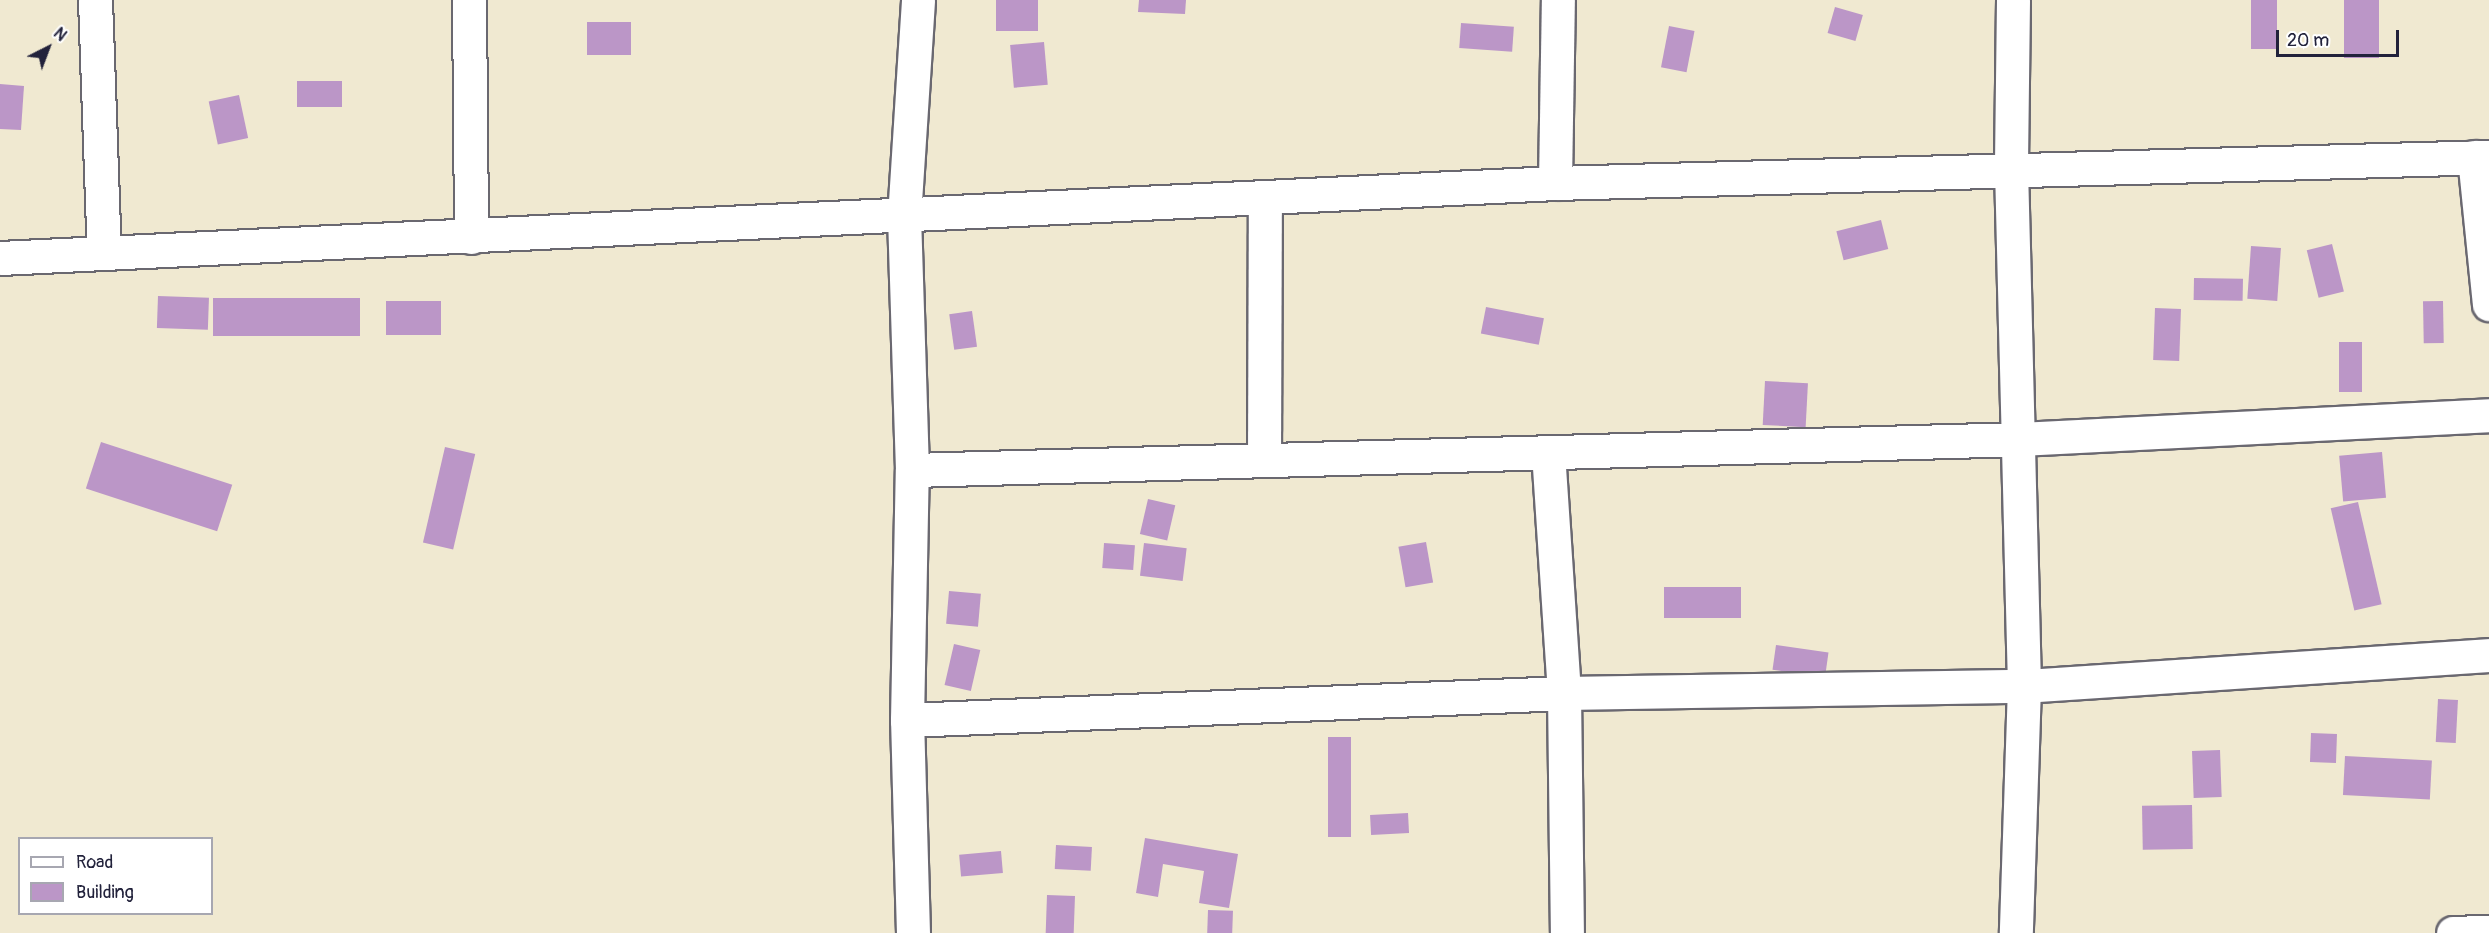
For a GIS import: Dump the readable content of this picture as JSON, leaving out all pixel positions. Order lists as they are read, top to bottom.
{
  "legend": ["Road", "Building"],
  "scale_bar": "20 m",
  "north": "top right"
}
